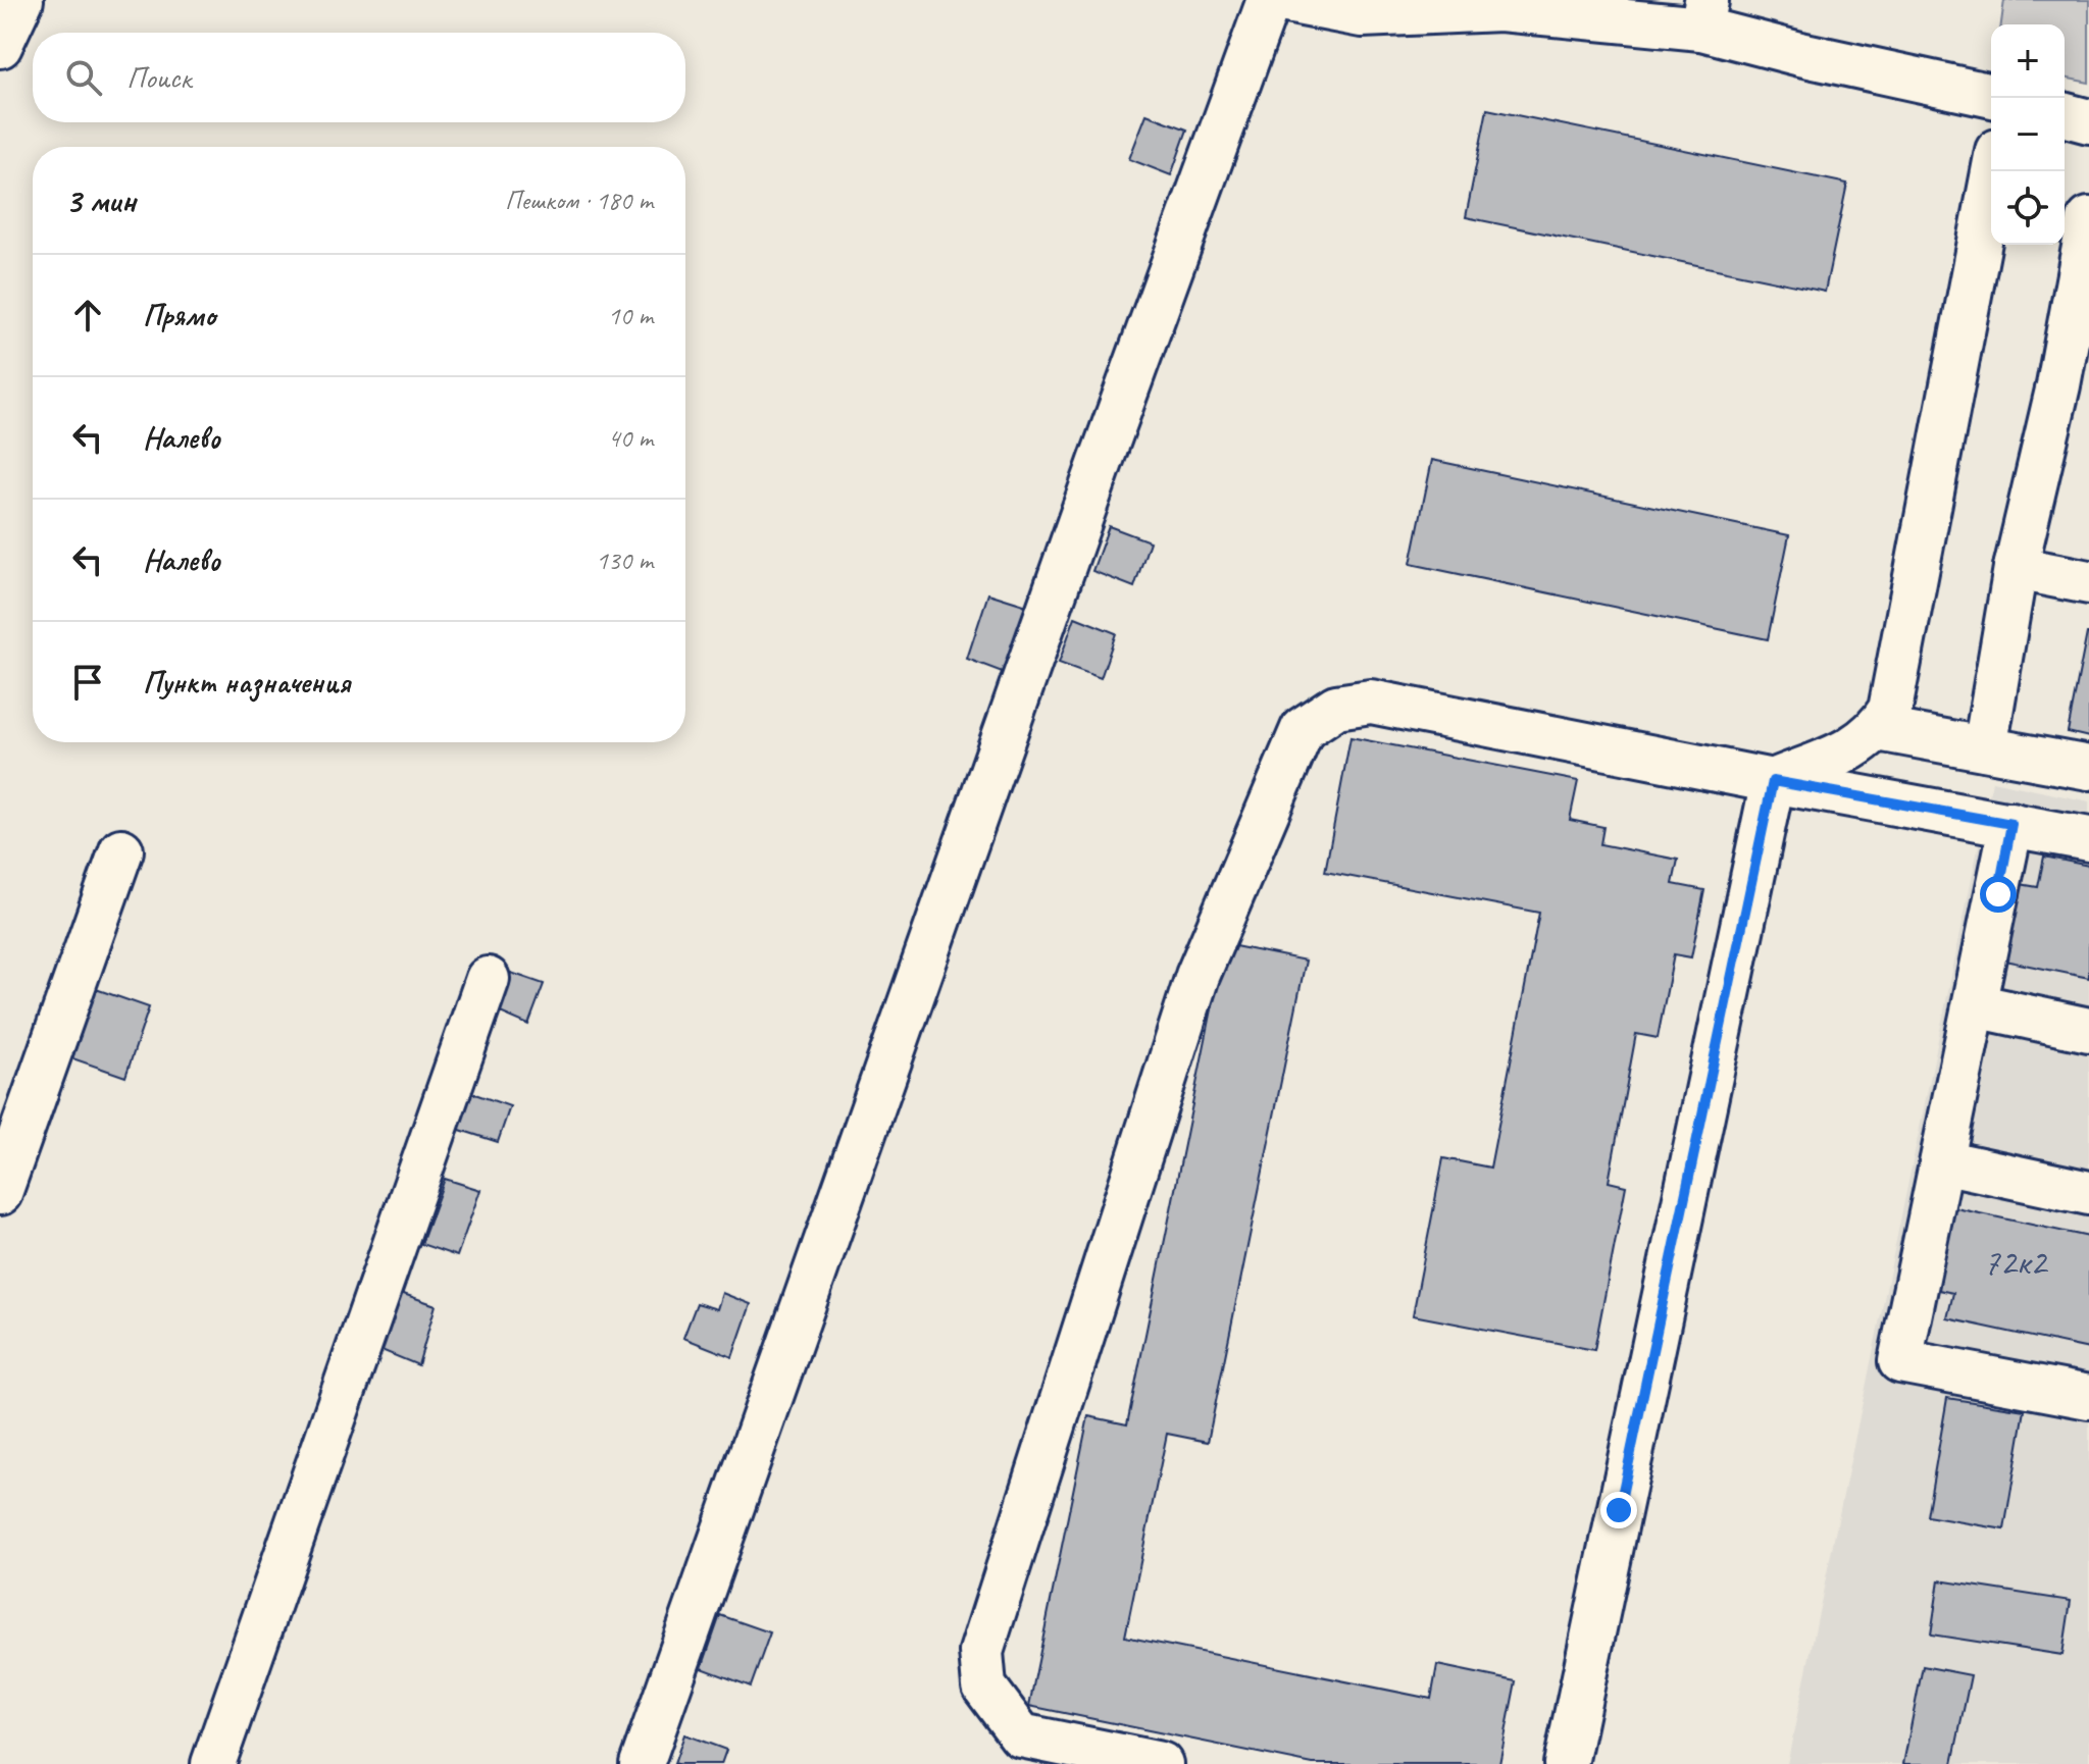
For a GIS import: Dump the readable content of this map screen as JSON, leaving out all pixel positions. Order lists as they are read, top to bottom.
{
  "house_numbers": ["72к2"],
  "page": {
    "map_buttons": ["+", "−"],
    "search": "Поиск",
    "heading": ["3 мин", "Пешком · 180 m"],
    "list": [
      ["Прямо", "10 m"],
      ["Налево", "40 m"],
      ["Налево", "130 m"],
      "Пункт назначения"
    ]
  }
}
